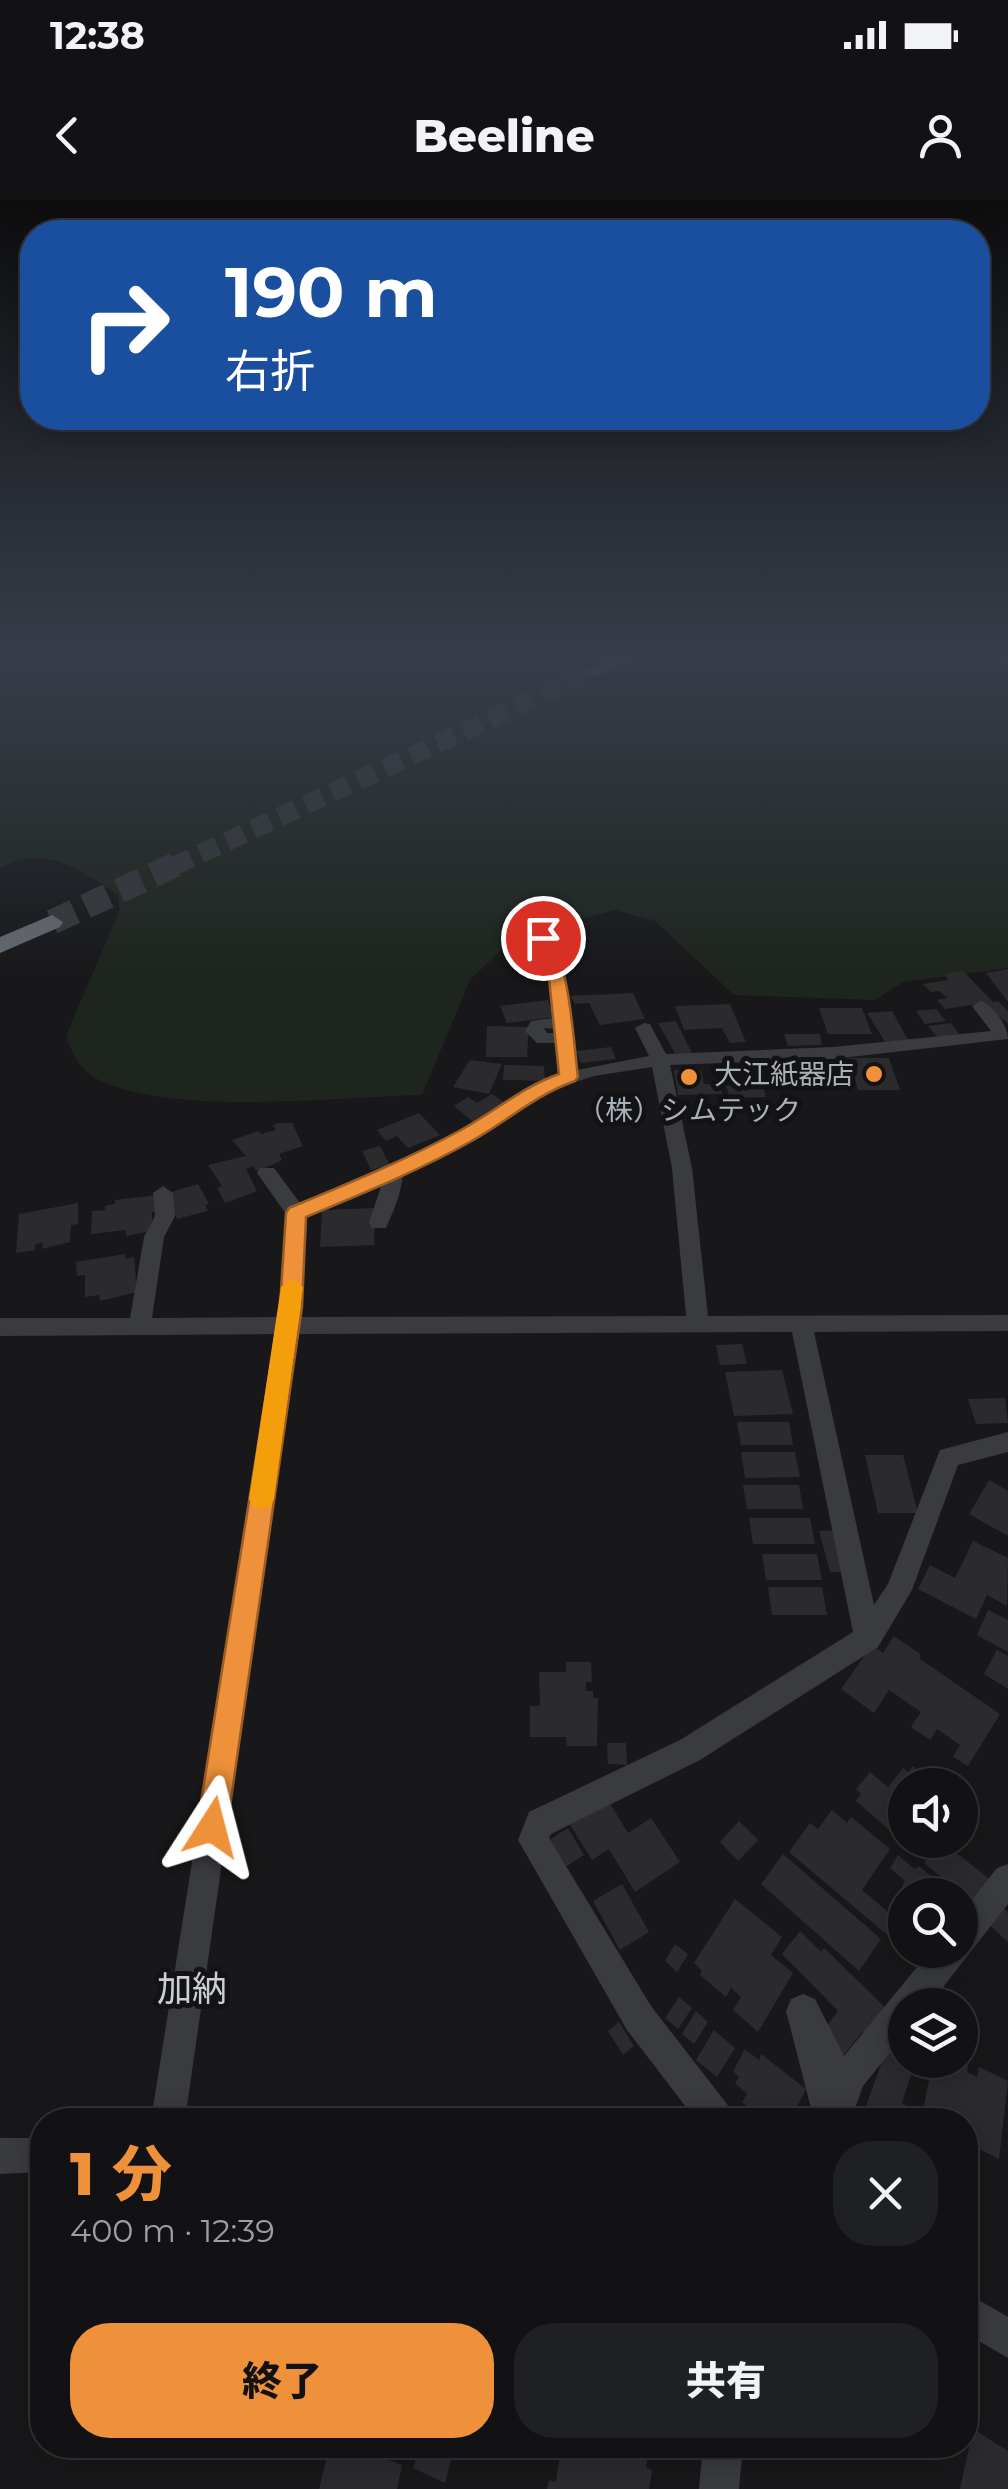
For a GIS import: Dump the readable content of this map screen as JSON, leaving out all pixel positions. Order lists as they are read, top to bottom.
{
  "districts": ["加納"],
  "places": ["大江紙器店", "（株）シムテック"],
  "page": {
    "status": "12:38",
    "header": "Beeline",
    "turn": ["190 m", "右折"],
    "heading": ["1 分", "400 m · 12:39"],
    "buttons": ["終了", "共有"]
  }
}
